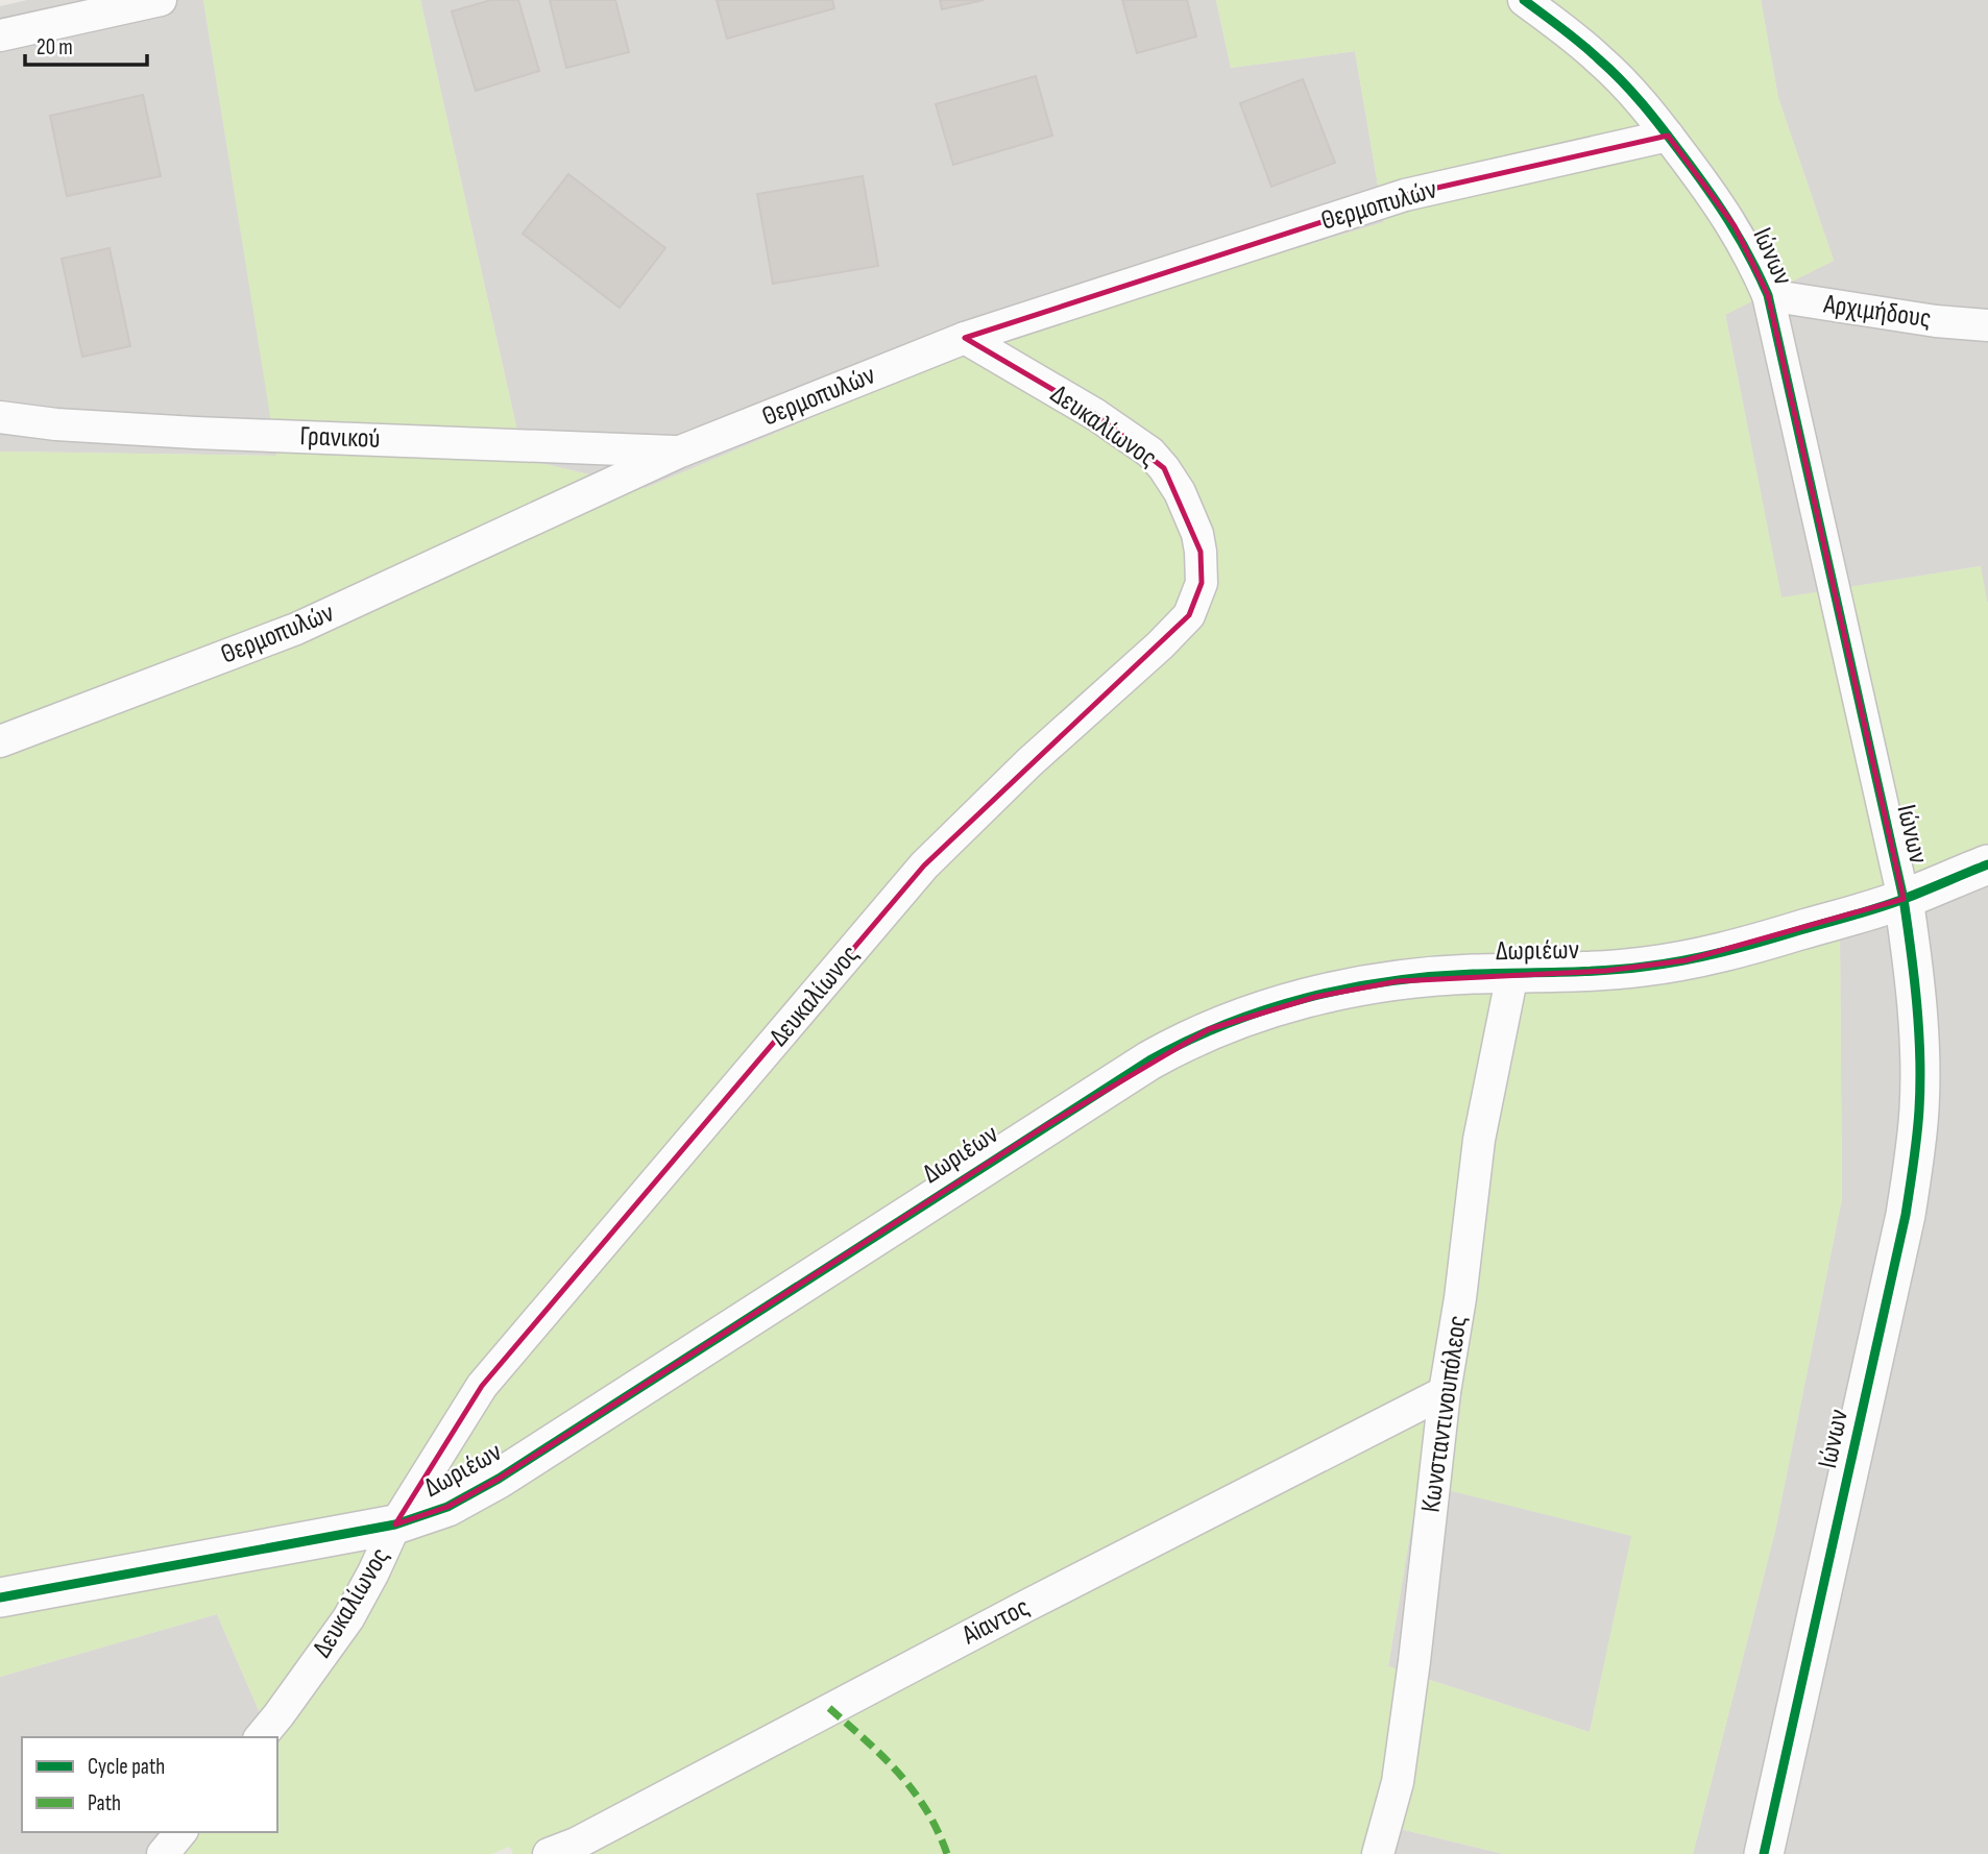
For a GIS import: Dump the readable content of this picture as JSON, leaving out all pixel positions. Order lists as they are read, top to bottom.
{
  "streets": {
    "street": [
      "Θερμοπυλών",
      "Ιώνων",
      "Αρχιμήδους",
      "Δευκαλίωνος",
      "Γρανικού",
      "Δωριέων",
      "Κωνσταντινουπόλεος",
      "Aiαντος"
    ]
  },
  "crossings": [
    ["Θερμοπυλών", "Ιώνων"],
    ["Θερμοπυλών", "Δευκαλίωνος"],
    ["Θερμοπυλών", "Γρανικού"],
    ["Ιώνων", "Αρχιμήδους"],
    ["Ιώνων", "Δωριέων"],
    ["Δευκαλίωνος", "Δωριέων"],
    ["Δωριέων", "Κωνσταντινουπόλεος"],
    ["Κωνσταντινουπόλεος", "Aiαντος"]
  ],
  "legend": ["Cycle path", "Path"],
  "scale_bar": "20 m"
}
